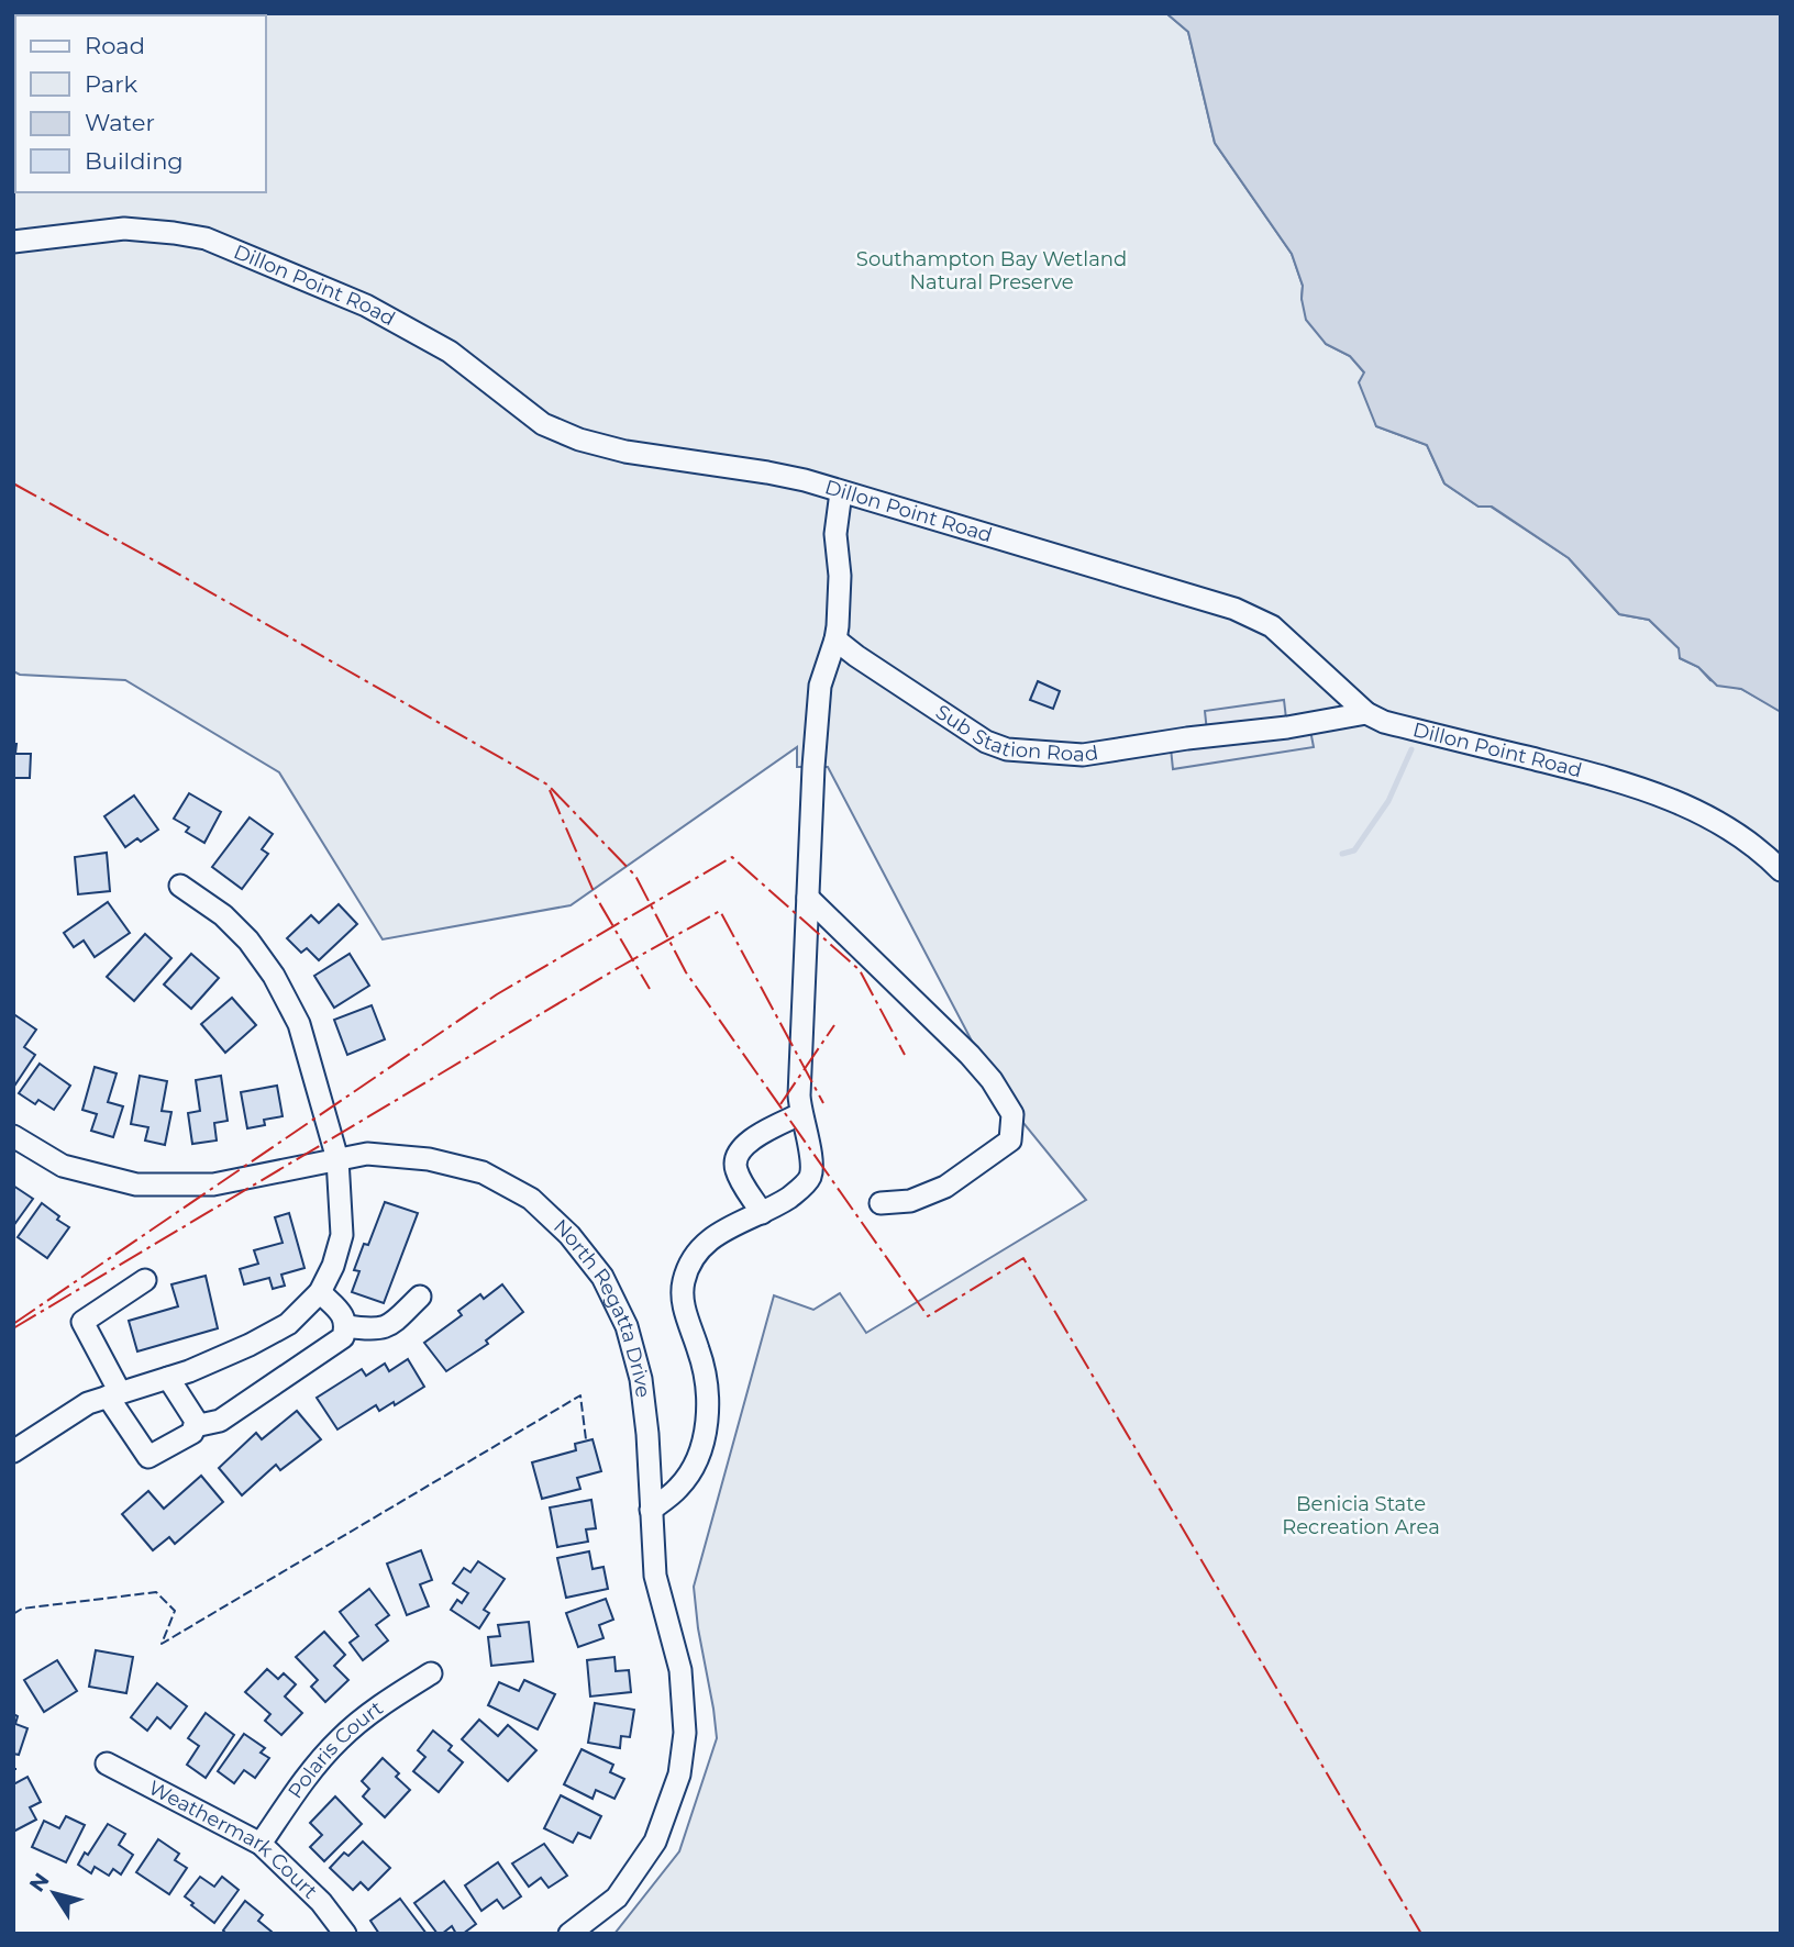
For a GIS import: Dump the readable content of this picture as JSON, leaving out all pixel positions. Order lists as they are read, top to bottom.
{
  "streets": {
    "street": [
      "Dillon Point Road",
      "Sub Station Road",
      "North Regatta Drive",
      "Polaris Court",
      "Weathermark Court"
    ]
  },
  "crossings": [
    ["Dillon Point Road", "Sub Station Road"],
    ["Polaris Court", "Weathermark Court"]
  ],
  "parks": ["Southampton Bay Wetland Natural Preserve", "Benicia State Recreation Area"],
  "legend": [
    "Road",
    "Park",
    "Water",
    "Building"
  ],
  "north": "top left"
}
